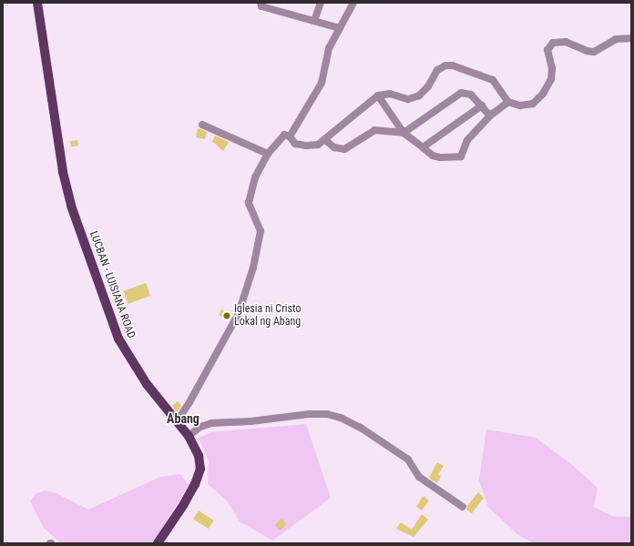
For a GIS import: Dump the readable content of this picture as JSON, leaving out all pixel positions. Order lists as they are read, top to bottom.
{
  "streets": {
    "main road": ["LUCBAN - LUISIANA ROAD"]
  },
  "districts": ["Abang"],
  "places": ["Iglesia ni Cristo Lokal ng Abang"]
}
